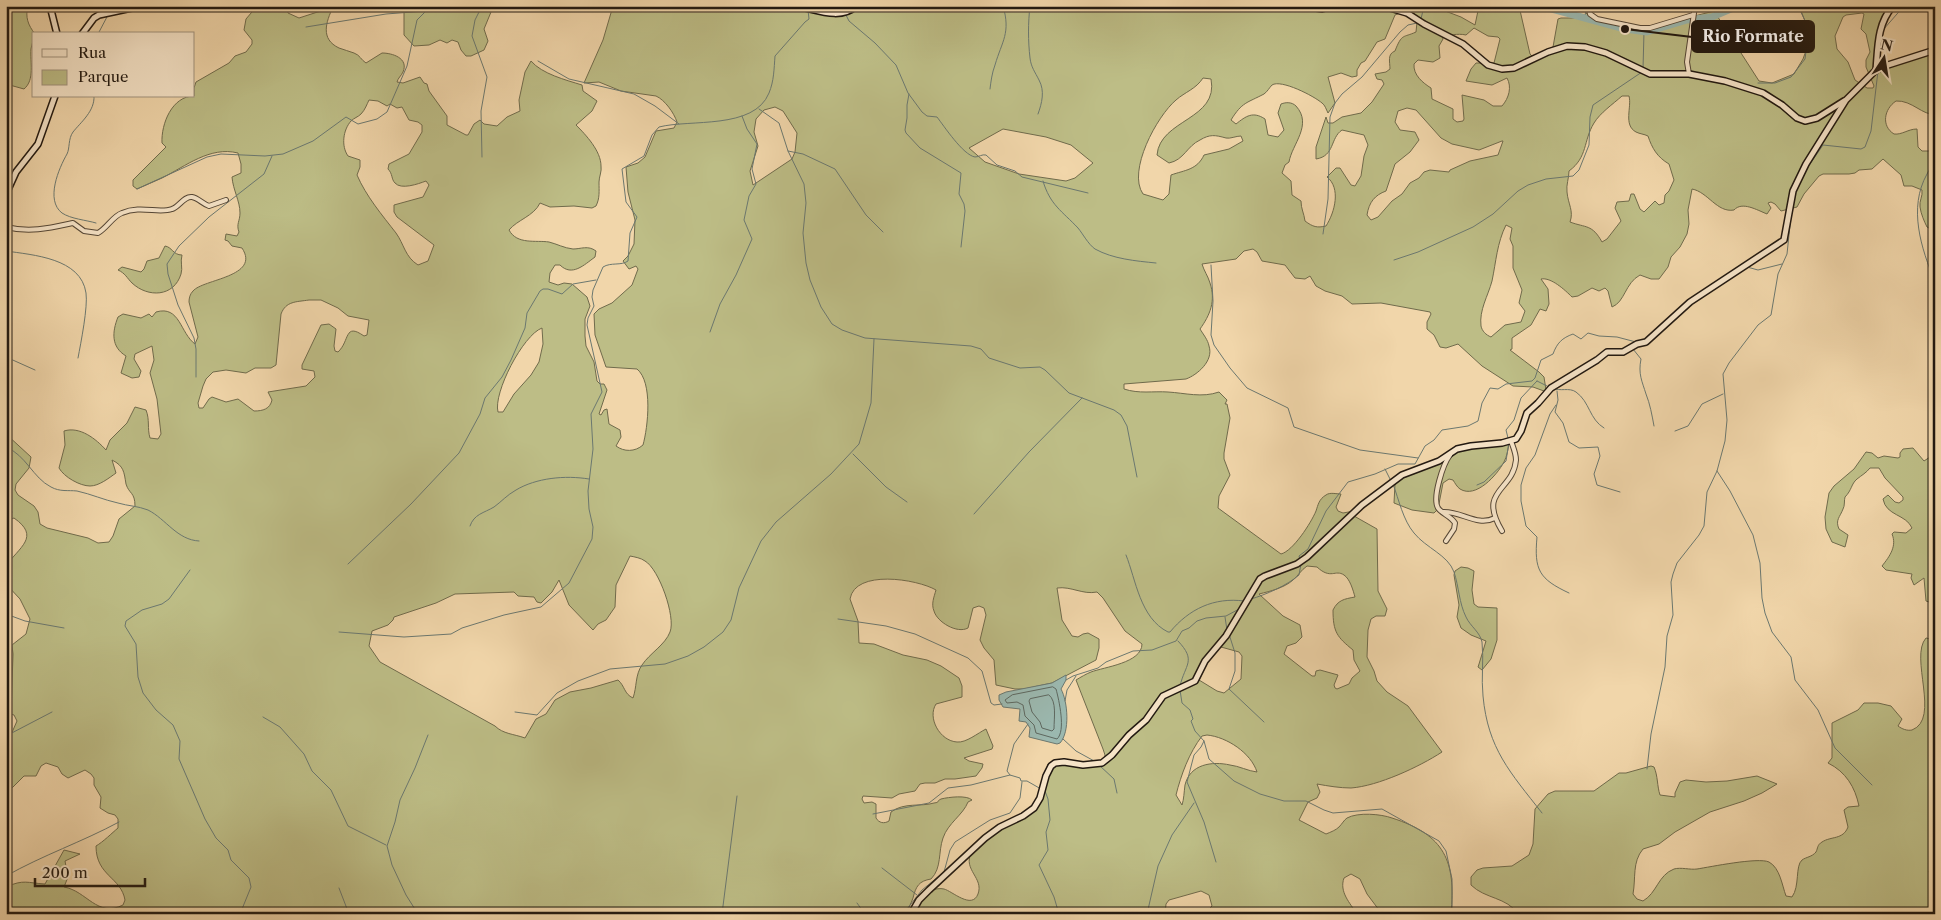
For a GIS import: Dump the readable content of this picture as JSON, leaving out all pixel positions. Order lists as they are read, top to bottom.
{
  "places": ["Rio Formate"],
  "legend": ["Rua", "Parque"],
  "scale_bar": "200 m",
  "north": "top"
}
